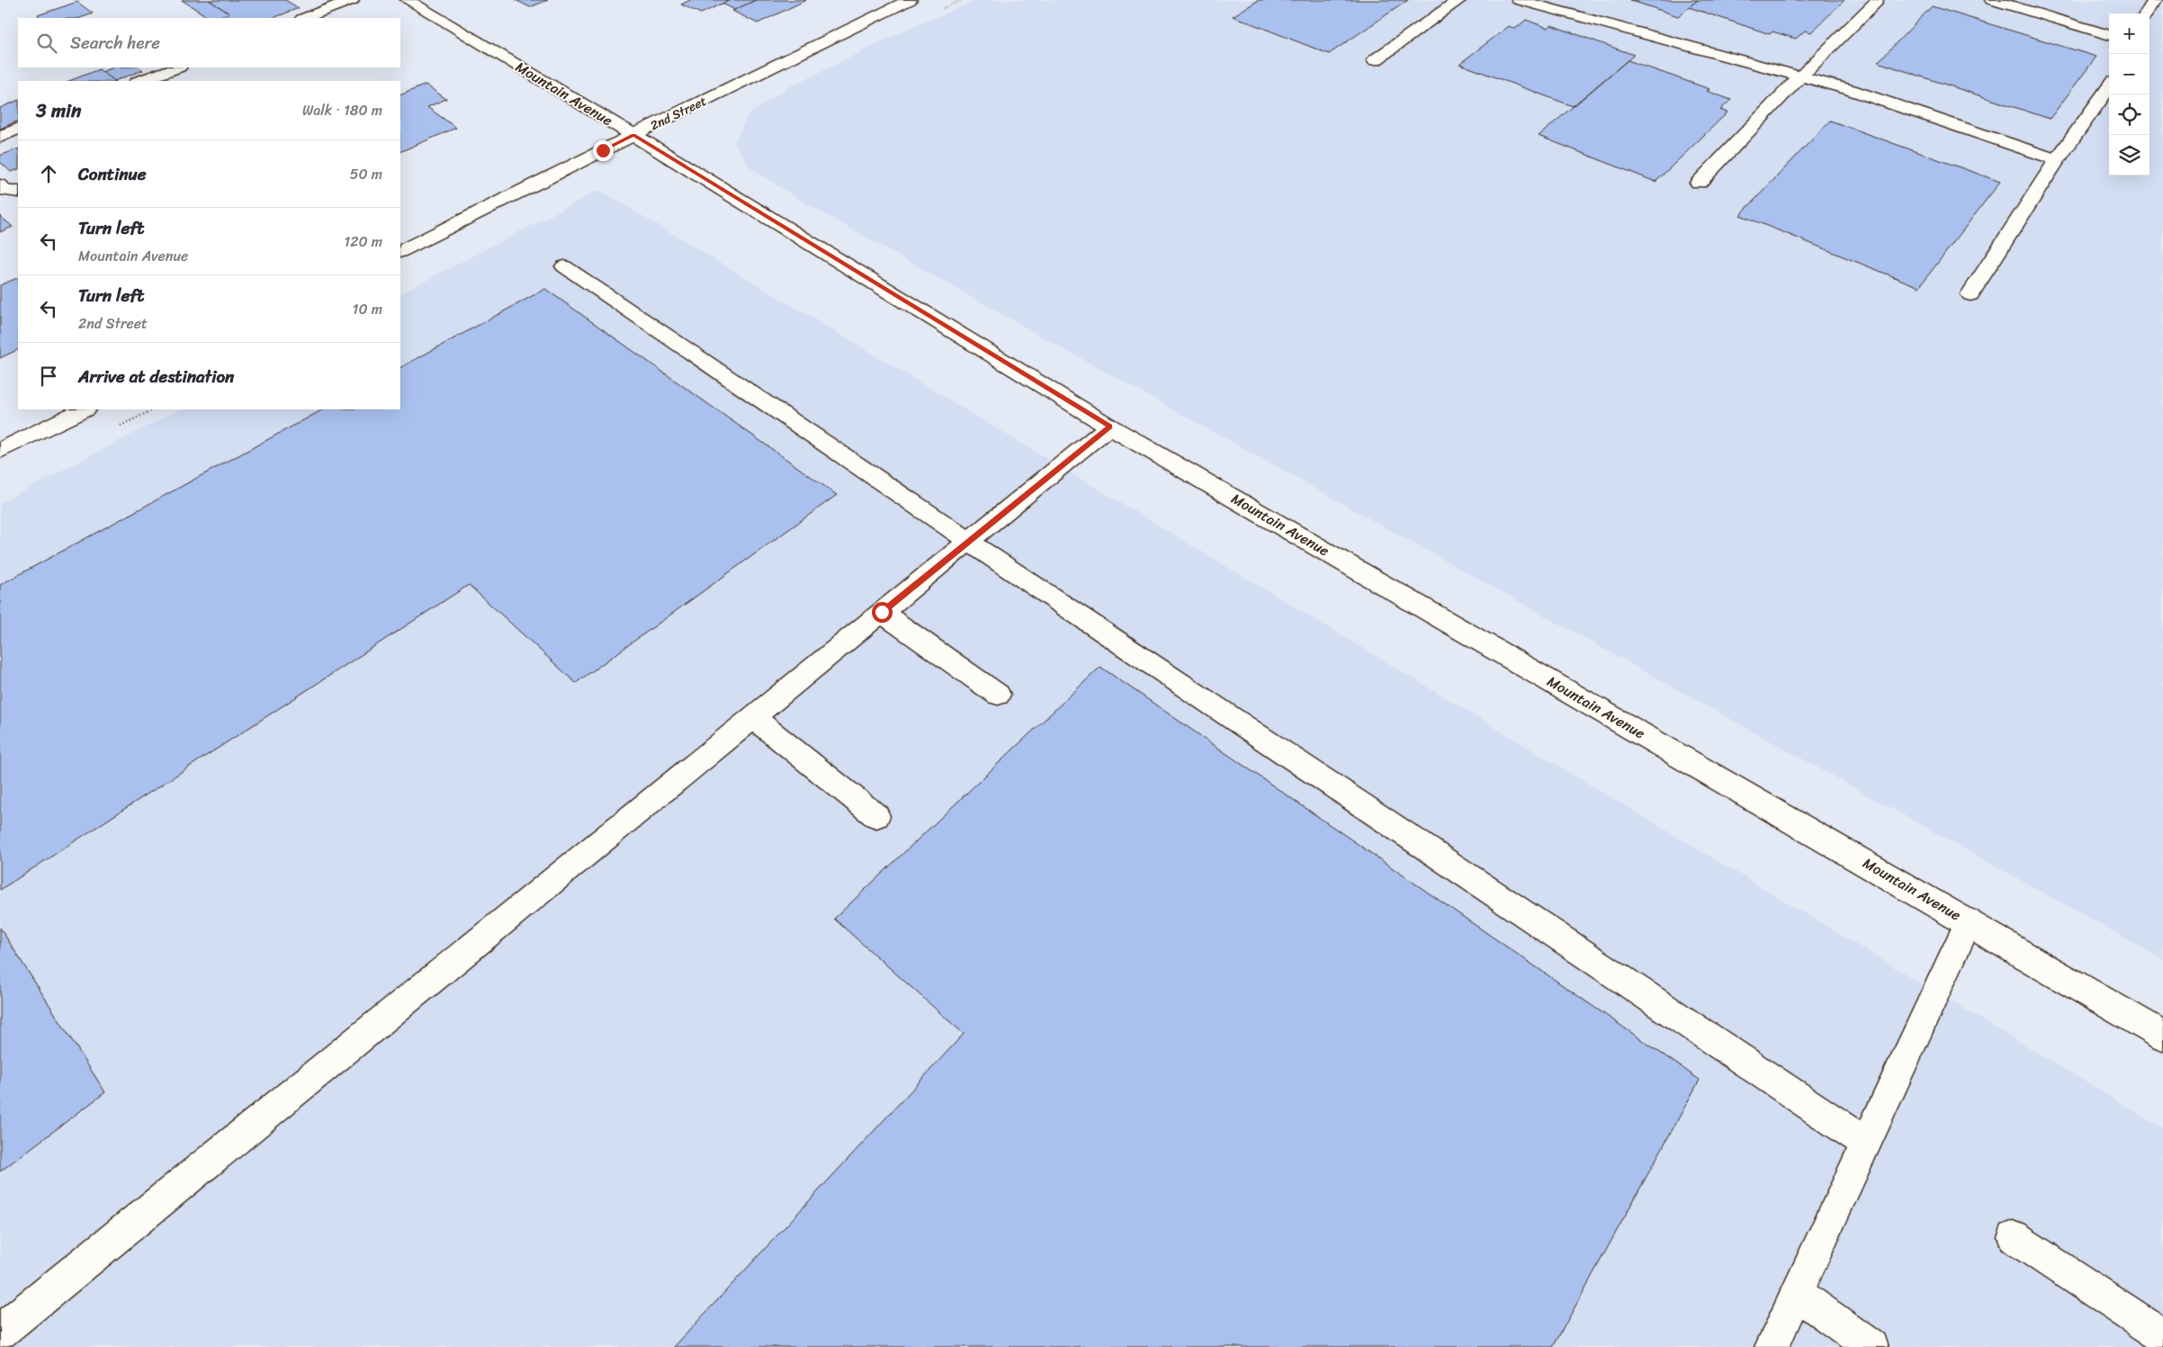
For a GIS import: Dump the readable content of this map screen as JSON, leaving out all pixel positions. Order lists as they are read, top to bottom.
{
  "streets": {
    "main road": ["Mountain Avenue", "2nd Street"]
  },
  "crossings": [
    ["Mountain Avenue", "2nd Street"]
  ],
  "page": {
    "map_buttons": ["+", "−"],
    "search": "Search here",
    "heading": ["3 min", "Walk · 180 m"],
    "list": [
      ["Continue", "50 m"],
      ["Turn left", "Mountain Avenue", "120 m"],
      ["Turn left", "2nd Street", "10 m"],
      "Arrive at destination"
    ]
  }
}
